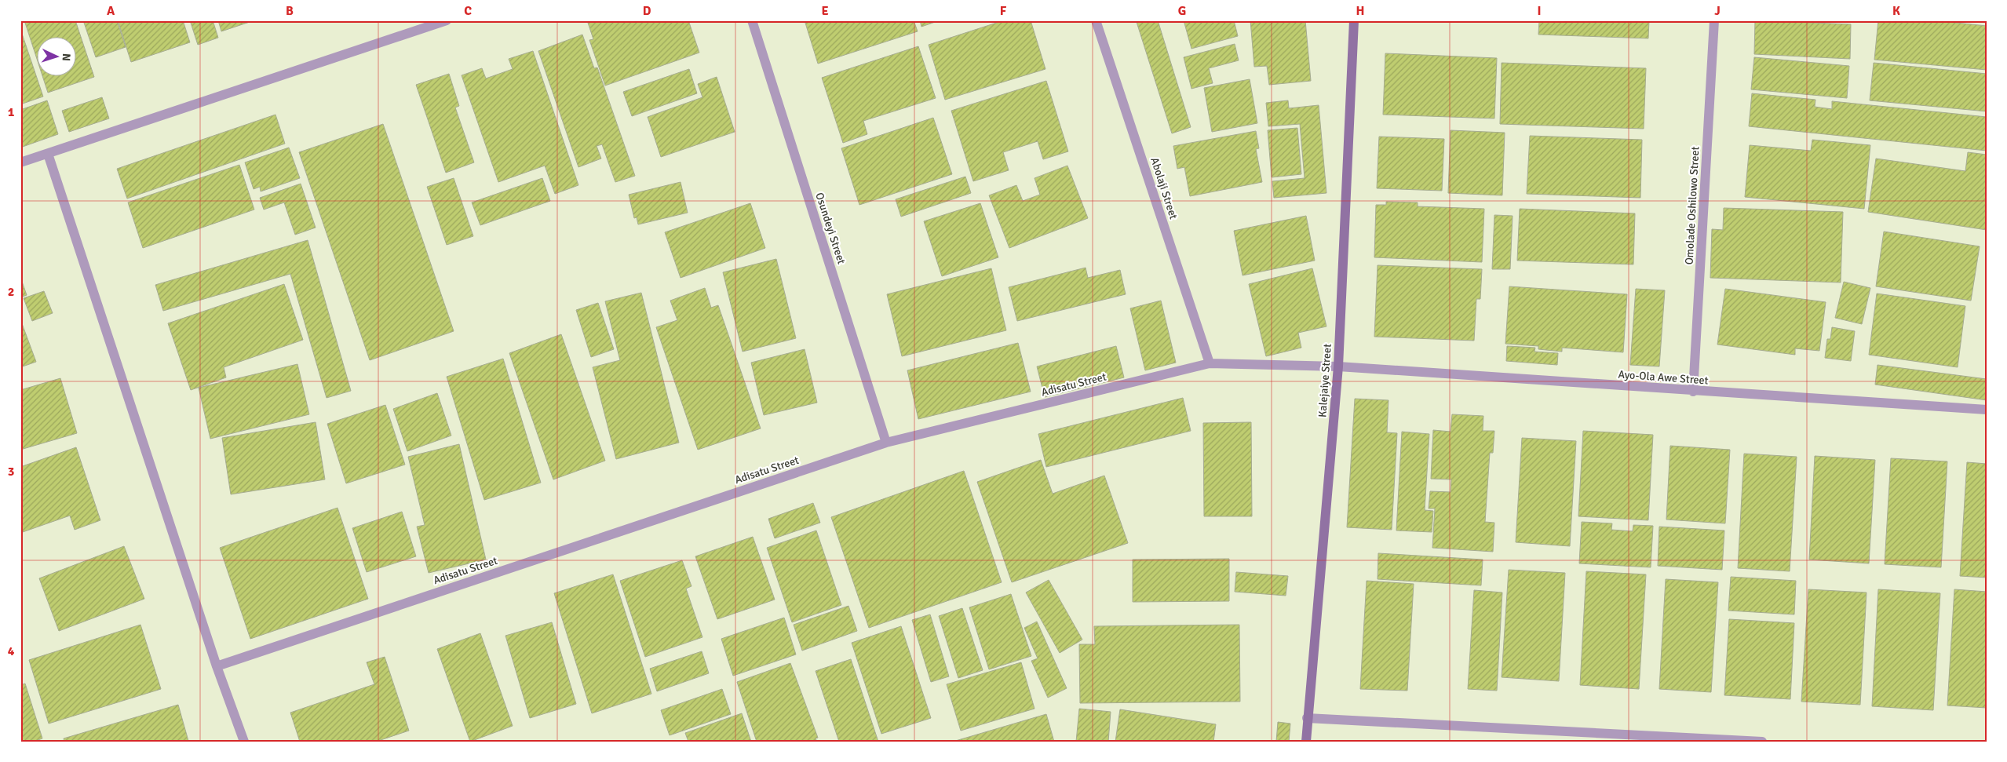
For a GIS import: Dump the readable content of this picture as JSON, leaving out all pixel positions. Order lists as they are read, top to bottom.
{
  "streets": {
    "street": [
      "Abolaji Street",
      "Omolade Oshilowo Street",
      "Osundeyi Street",
      "Ayo-Ola Awe Street",
      "Kalejaiye Street",
      "Adisatu Street"
    ]
  },
  "crossings": [
    ["Abolaji Street", "Adisatu Street"],
    ["Omolade Oshilowo Street", "Ayo-Ola Awe Street"],
    ["Osundeyi Street", "Adisatu Street"],
    ["Ayo-Ola Awe Street", "Kalejaiye Street"],
    ["Ayo-Ola Awe Street", "Adisatu Street"],
    ["Kalejaiye Street", "Adisatu Street"]
  ],
  "north": "right",
  "grid": {
    "columns": [
      "A",
      "B",
      "C",
      "D",
      "E",
      "F",
      "G",
      "H",
      "I",
      "J",
      "K"
    ],
    "rows": [
      "1",
      "2",
      "3",
      "4"
    ]
  }
}
